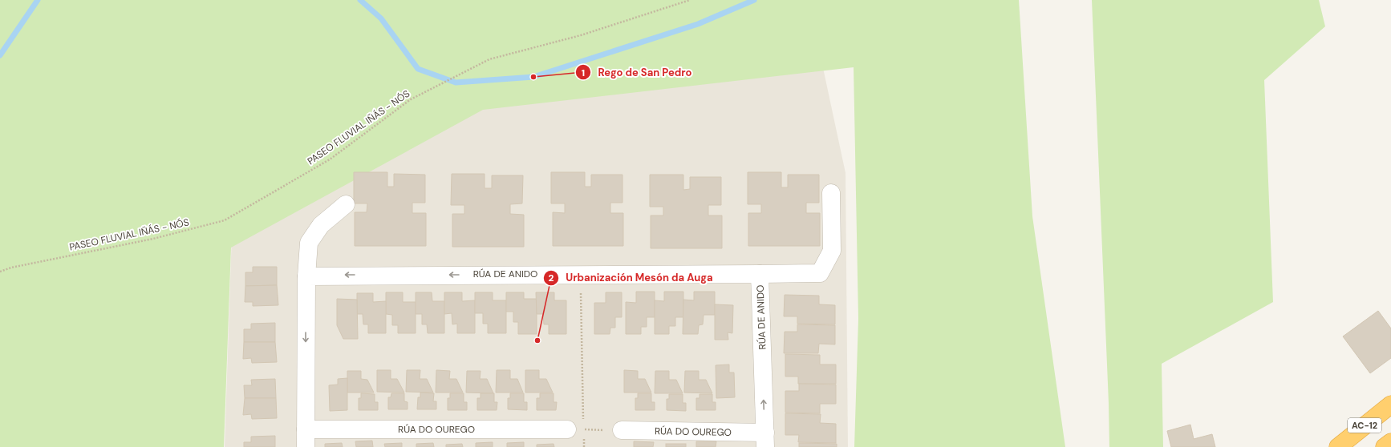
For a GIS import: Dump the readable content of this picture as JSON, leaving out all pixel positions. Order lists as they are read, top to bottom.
{
  "streets": {
    "highway": ["AC-12"],
    "street": ["RÚA DE ANIDO", "RÚA DO OUREGO"],
    "path": ["PASEO FLUVIAL IÑÁS - NÓS"]
  },
  "crossings": [
    ["RÚA DE ANIDO", "RÚA DO OUREGO"]
  ],
  "places": ["Rego de San Pedro", "Urbanización Mesón da Auga"]
}
